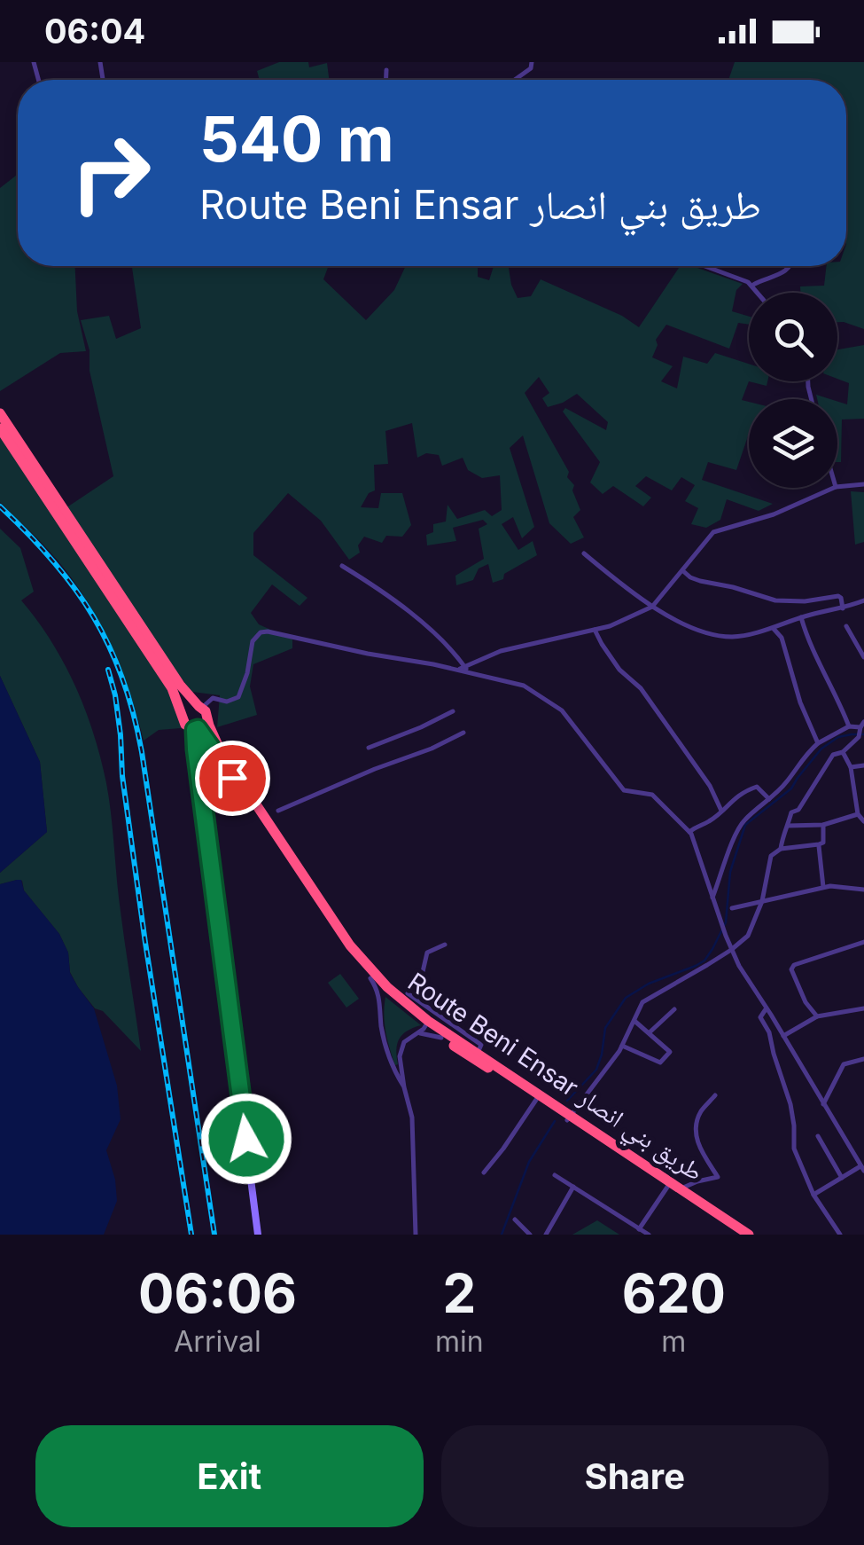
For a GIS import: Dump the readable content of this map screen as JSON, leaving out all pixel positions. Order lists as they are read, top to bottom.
{
  "streets": {
    "highway": ["Route Beni Ensar طريق بني انصار"]
  },
  "page": {
    "status": "06:04",
    "turn": ["540 m", "Route Beni Ensar طريق بني انصار"],
    "eta": [
      "06:06",
      "Arrival",
      "2",
      "min",
      "620",
      "m"
    ],
    "buttons": ["Exit", "Share"]
  }
}
